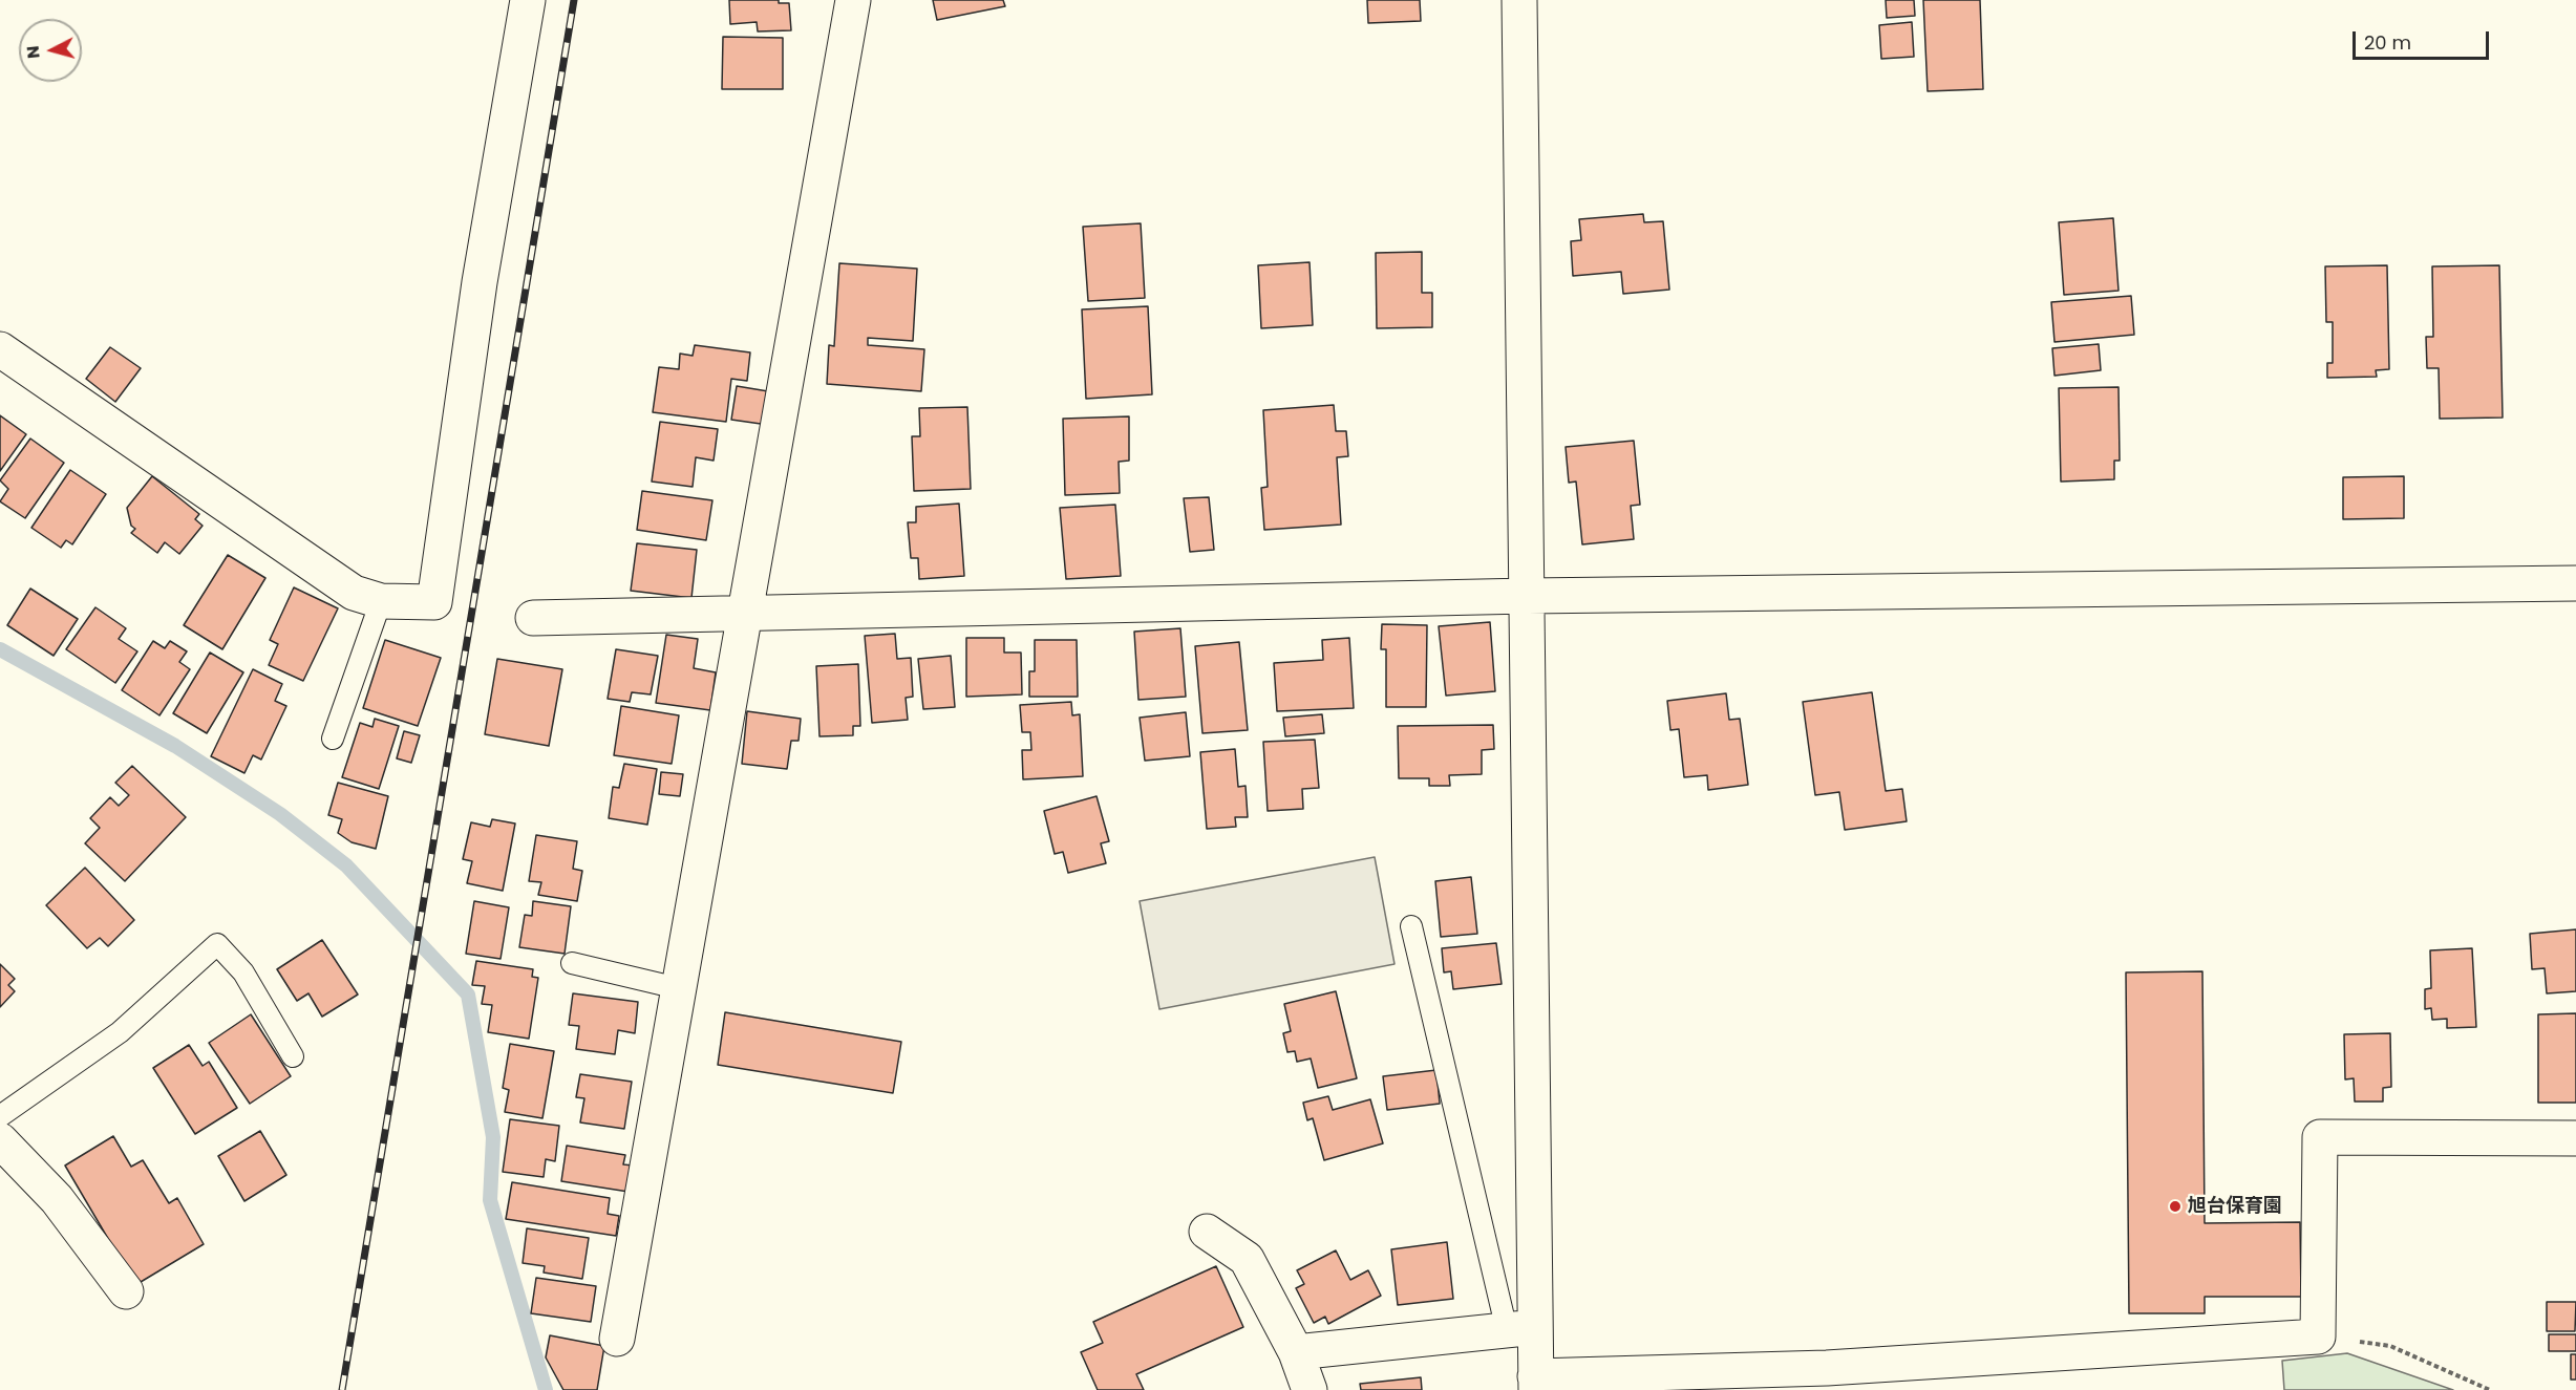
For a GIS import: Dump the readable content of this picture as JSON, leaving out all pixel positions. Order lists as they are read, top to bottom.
{
  "places": ["旭台保育園"],
  "scale_bar": "20 m",
  "north": "left"
}
